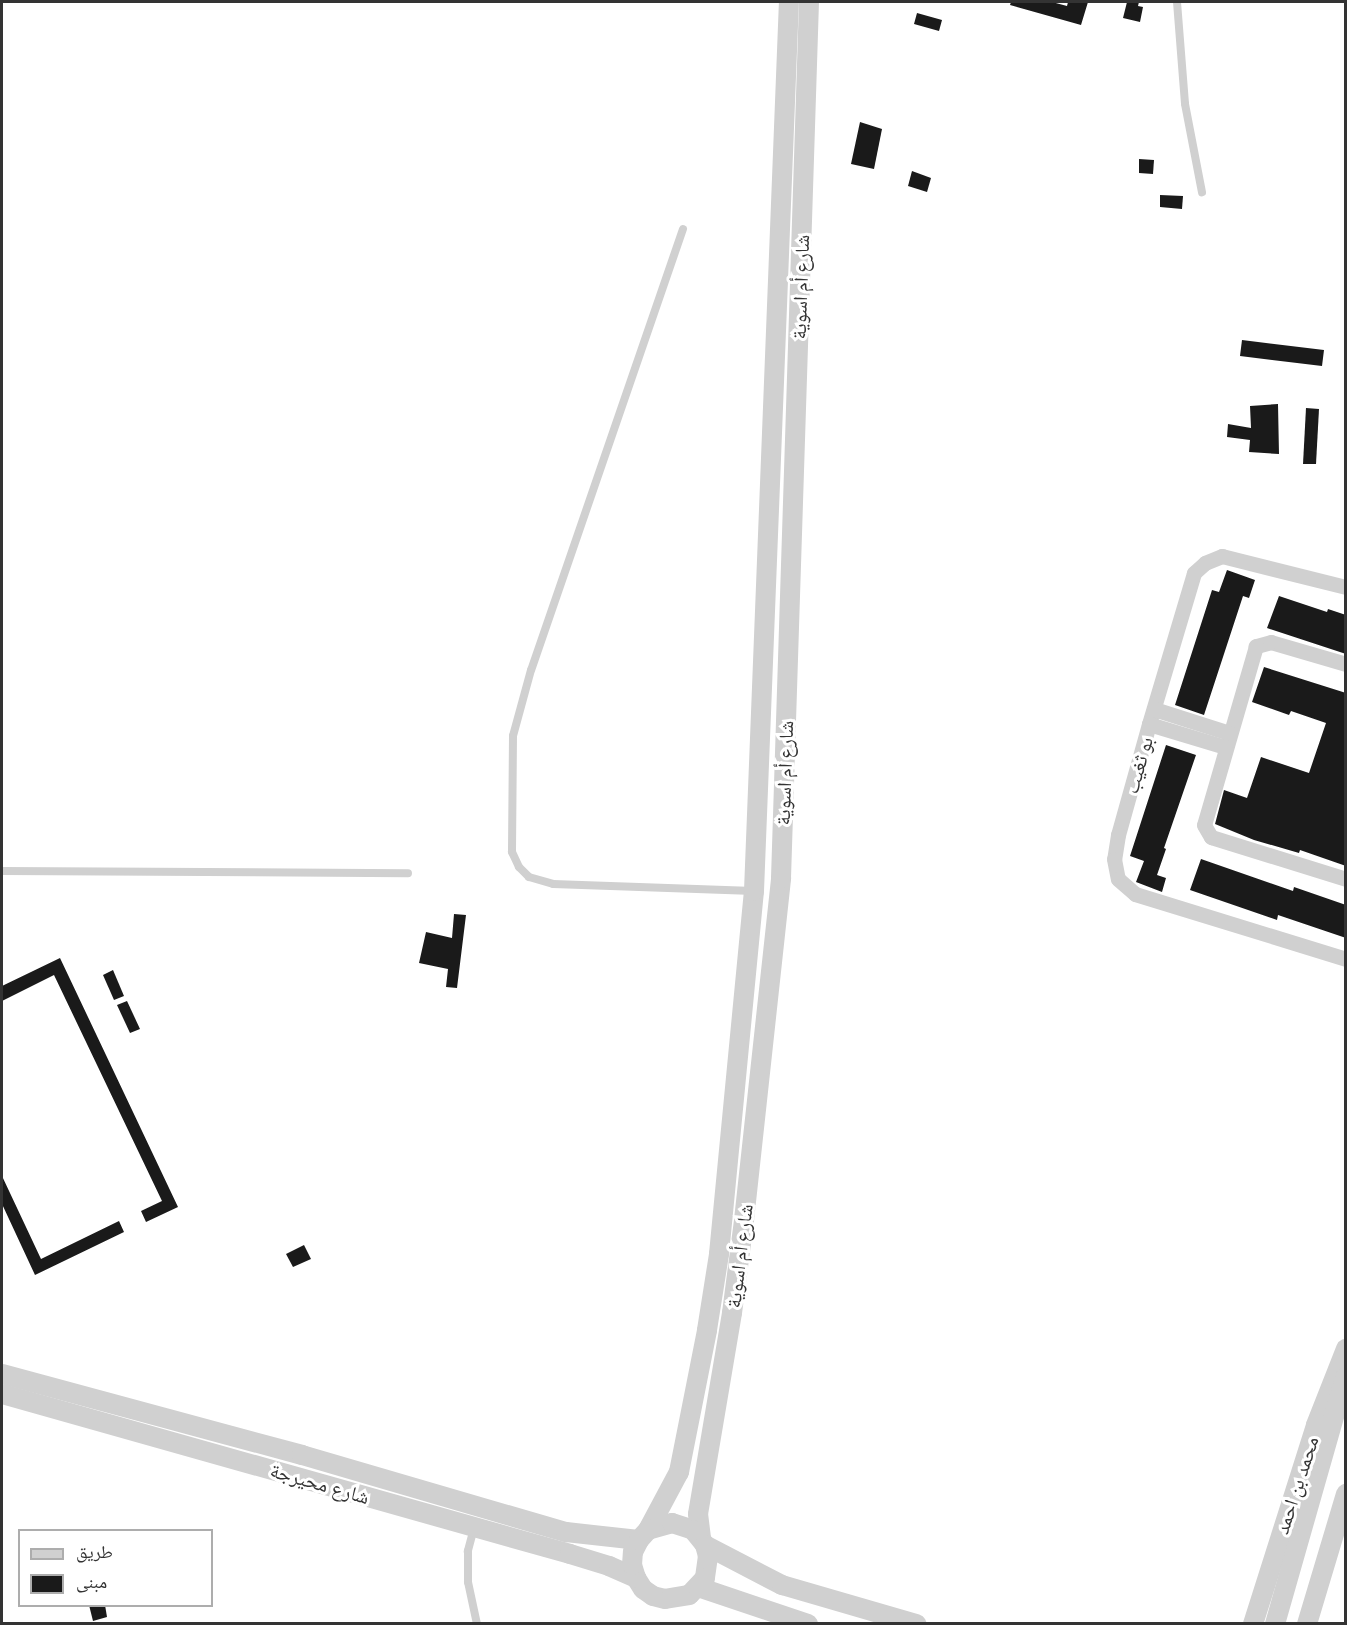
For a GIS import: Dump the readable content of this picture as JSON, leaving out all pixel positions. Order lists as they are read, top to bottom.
{
  "streets": {
    "street": [
      "شارع أم اسوية",
      "بو ثغيب",
      "شارع محيرجة",
      "محمد بن احمد"
    ]
  },
  "crossings": [
    ["شارع أم اسوية", "شارع محيرجة"]
  ],
  "legend": ["طريق", "مبنى"]
}
